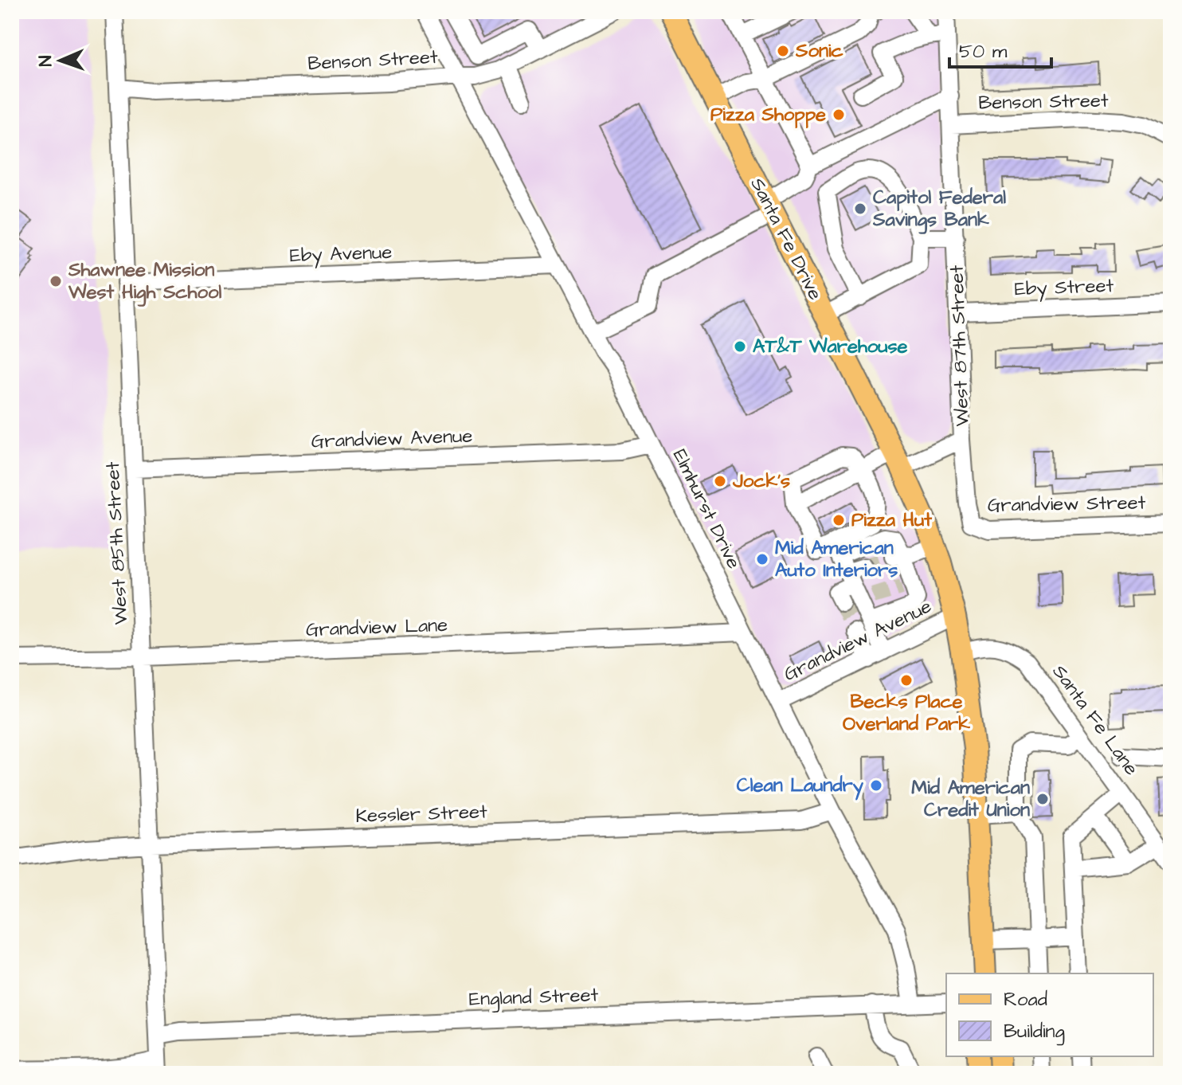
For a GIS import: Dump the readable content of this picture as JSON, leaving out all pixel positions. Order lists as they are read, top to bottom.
{
  "streets": {
    "main road": ["Santa Fe Drive"],
    "street": [
      "Benson Street",
      "Eby Avenue",
      "Eby Street",
      "West 87th Street",
      "Grandview Avenue",
      "Grandview Street",
      "Elmhurst Drive",
      "West 85th Street",
      "Grandview Lane",
      "Santa Fe Lane",
      "Kessler Street",
      "England Street"
    ]
  },
  "crossings": [
    ["Benson Street", "West 87th Street"],
    ["Benson Street", "Elmhurst Drive"],
    ["Benson Street", "West 85th Street"],
    ["Santa Fe Drive", "West 87th Street"],
    ["Eby Avenue", "Elmhurst Drive"],
    ["Eby Avenue", "West 85th Street"],
    ["Eby Street", "West 87th Street"],
    ["West 87th Street", "Grandview Street"],
    ["Grandview Avenue", "Elmhurst Drive"],
    ["Grandview Avenue", "West 85th Street"],
    ["Elmhurst Drive", "Grandview Lane"],
    ["Elmhurst Drive", "Kessler Street"],
    ["Elmhurst Drive", "England Street"],
    ["West 85th Street", "Grandview Lane"],
    ["West 85th Street", "Kessler Street"],
    ["West 85th Street", "England Street"]
  ],
  "places": [
    "Sonic",
    "Pizza Shoppe",
    "Capitol Federal Savings Bank",
    "Shawnee Mission West High School",
    "AT&T Warehouse",
    "Jock's",
    "Pizza Hut",
    "Mid American Auto Interiors",
    "Becks Place Overland Park",
    "Clean Laundry",
    "Mid American Credit Union"
  ],
  "legend": ["Road", "Building"],
  "scale_bar": "50 m",
  "north": "left"
}
